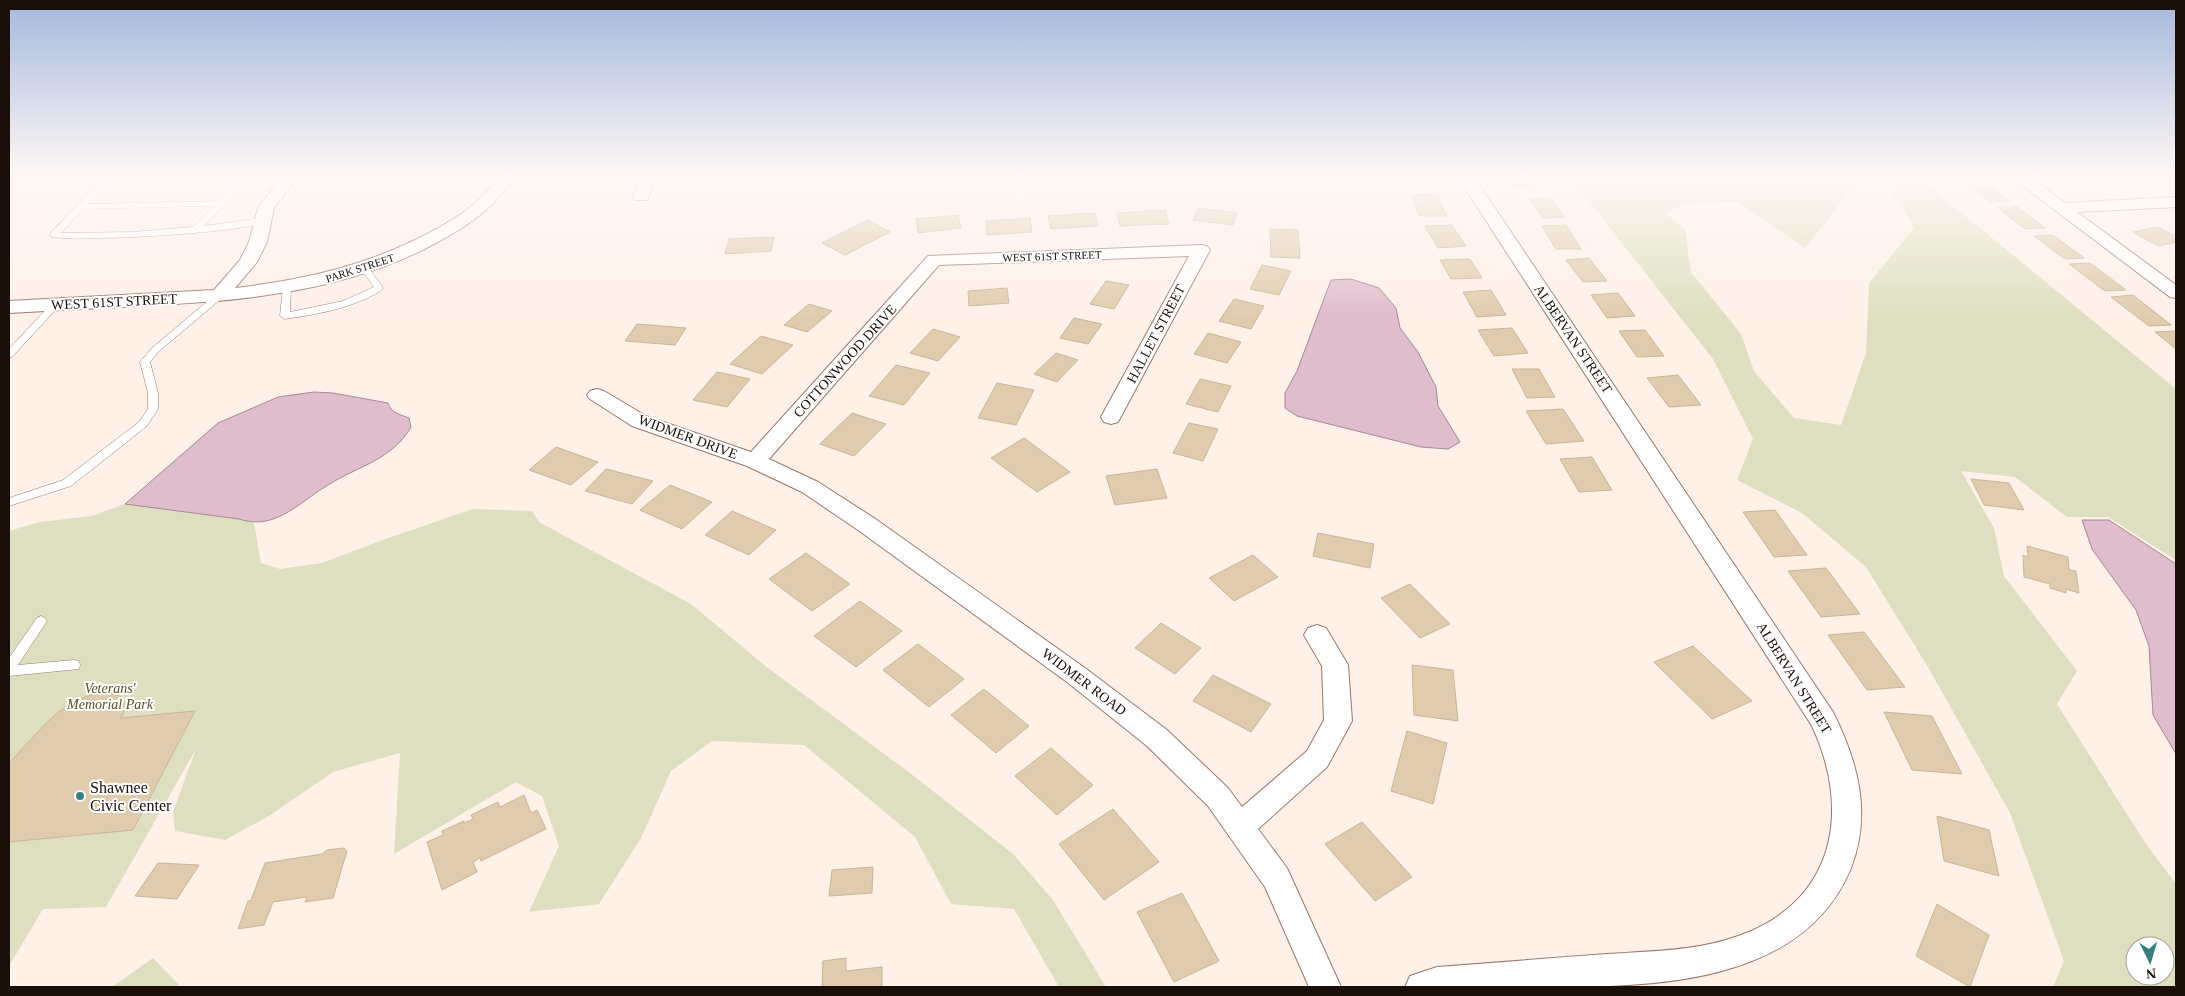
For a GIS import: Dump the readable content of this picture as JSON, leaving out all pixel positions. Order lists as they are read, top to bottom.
{
  "streets": {
    "street": [
      "WEST 61ST STREET",
      "PARK STREET",
      "HALLET STREET",
      "ALBERVAN STREET",
      "COTTONWOOD DRIVE",
      "WIDMER DRIVE",
      "WIDMER ROAD"
    ]
  },
  "crossings": [
    ["WEST 61ST STREET", "PARK STREET"],
    ["WEST 61ST STREET", "HALLET STREET"],
    ["WEST 61ST STREET", "COTTONWOOD DRIVE"],
    ["COTTONWOOD DRIVE", "WIDMER DRIVE"],
    ["COTTONWOOD DRIVE", "WIDMER ROAD"],
    ["WIDMER DRIVE", "WIDMER ROAD"]
  ],
  "parks": ["Veterans' Memorial Park"],
  "places": ["Shawnee Civic Center"],
  "north": "bottom"
}
